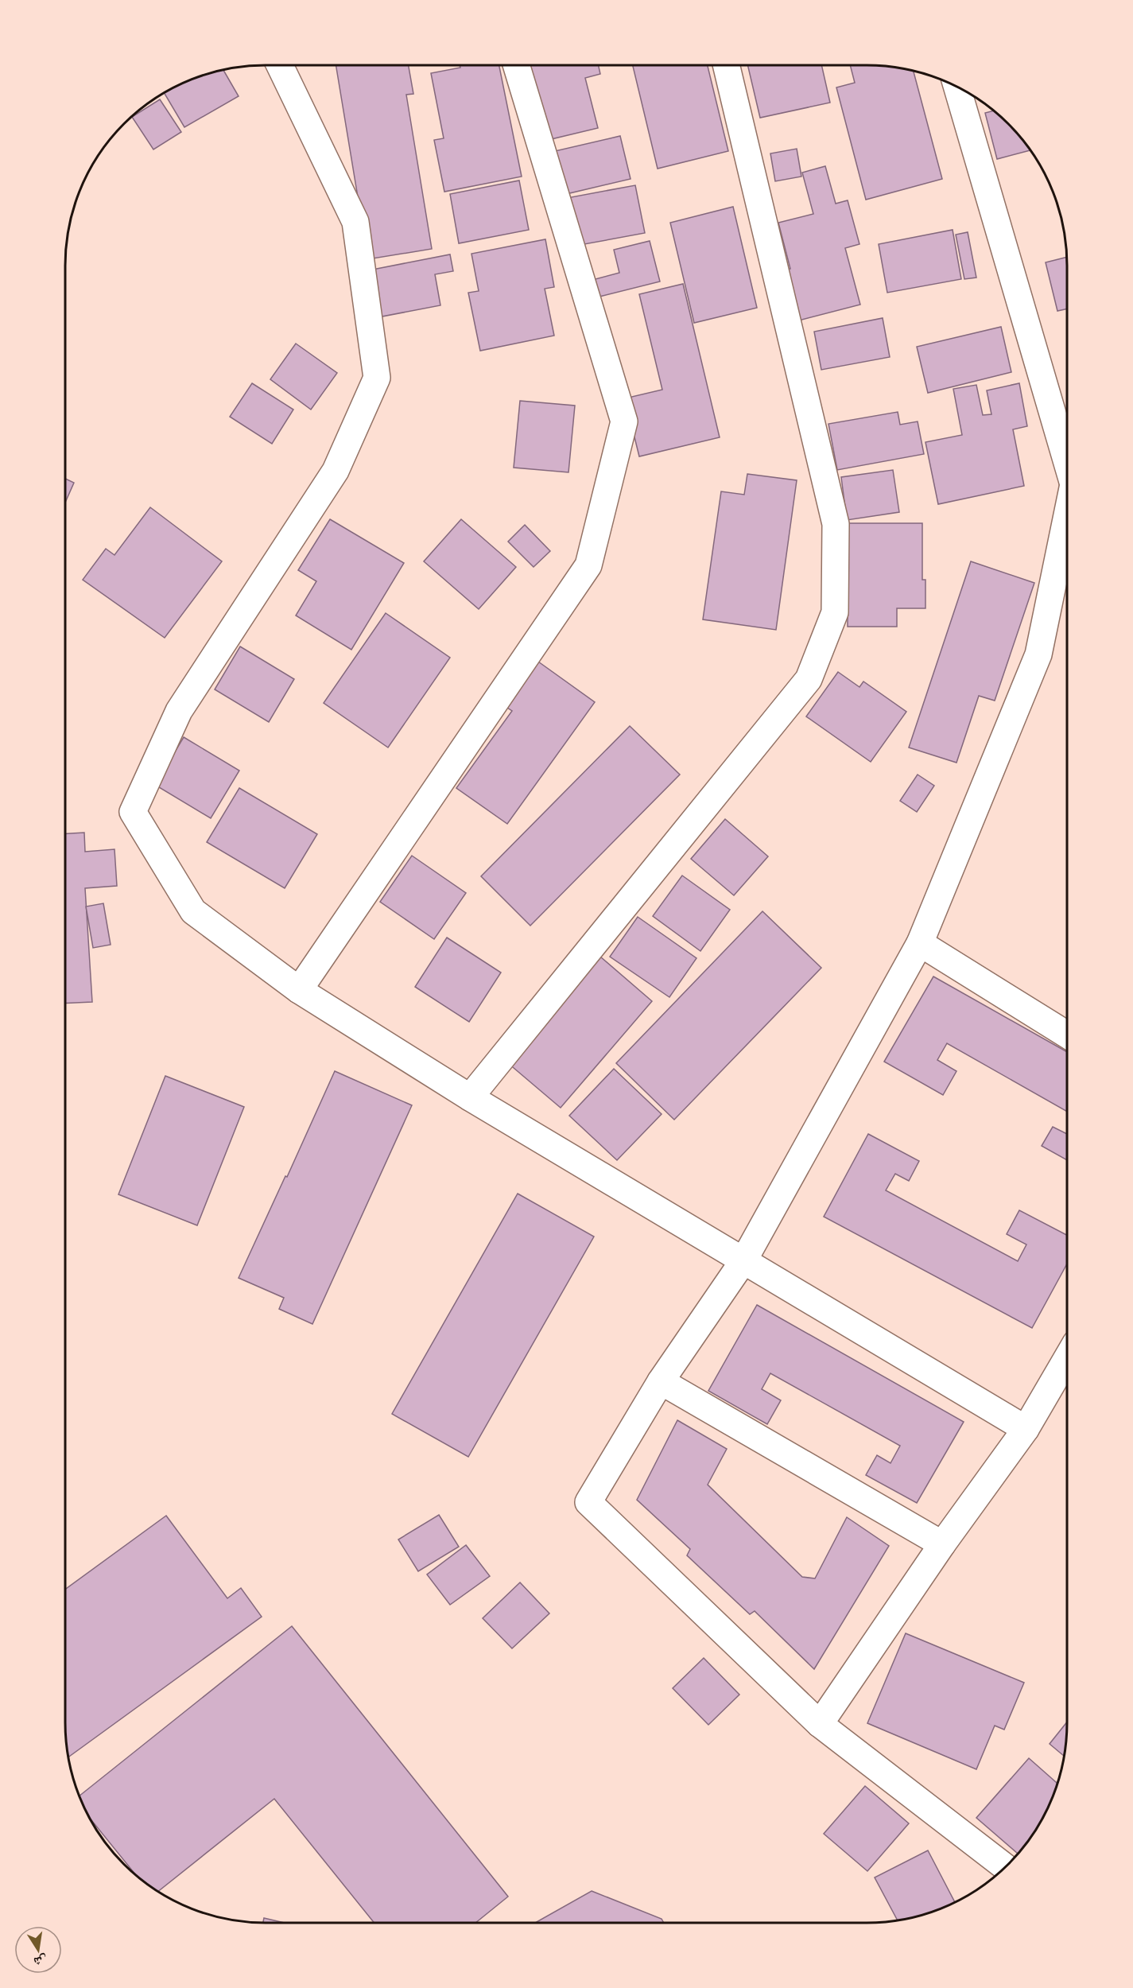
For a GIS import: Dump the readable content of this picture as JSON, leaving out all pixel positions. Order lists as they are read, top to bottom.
{
  "north": "bottom"
}
